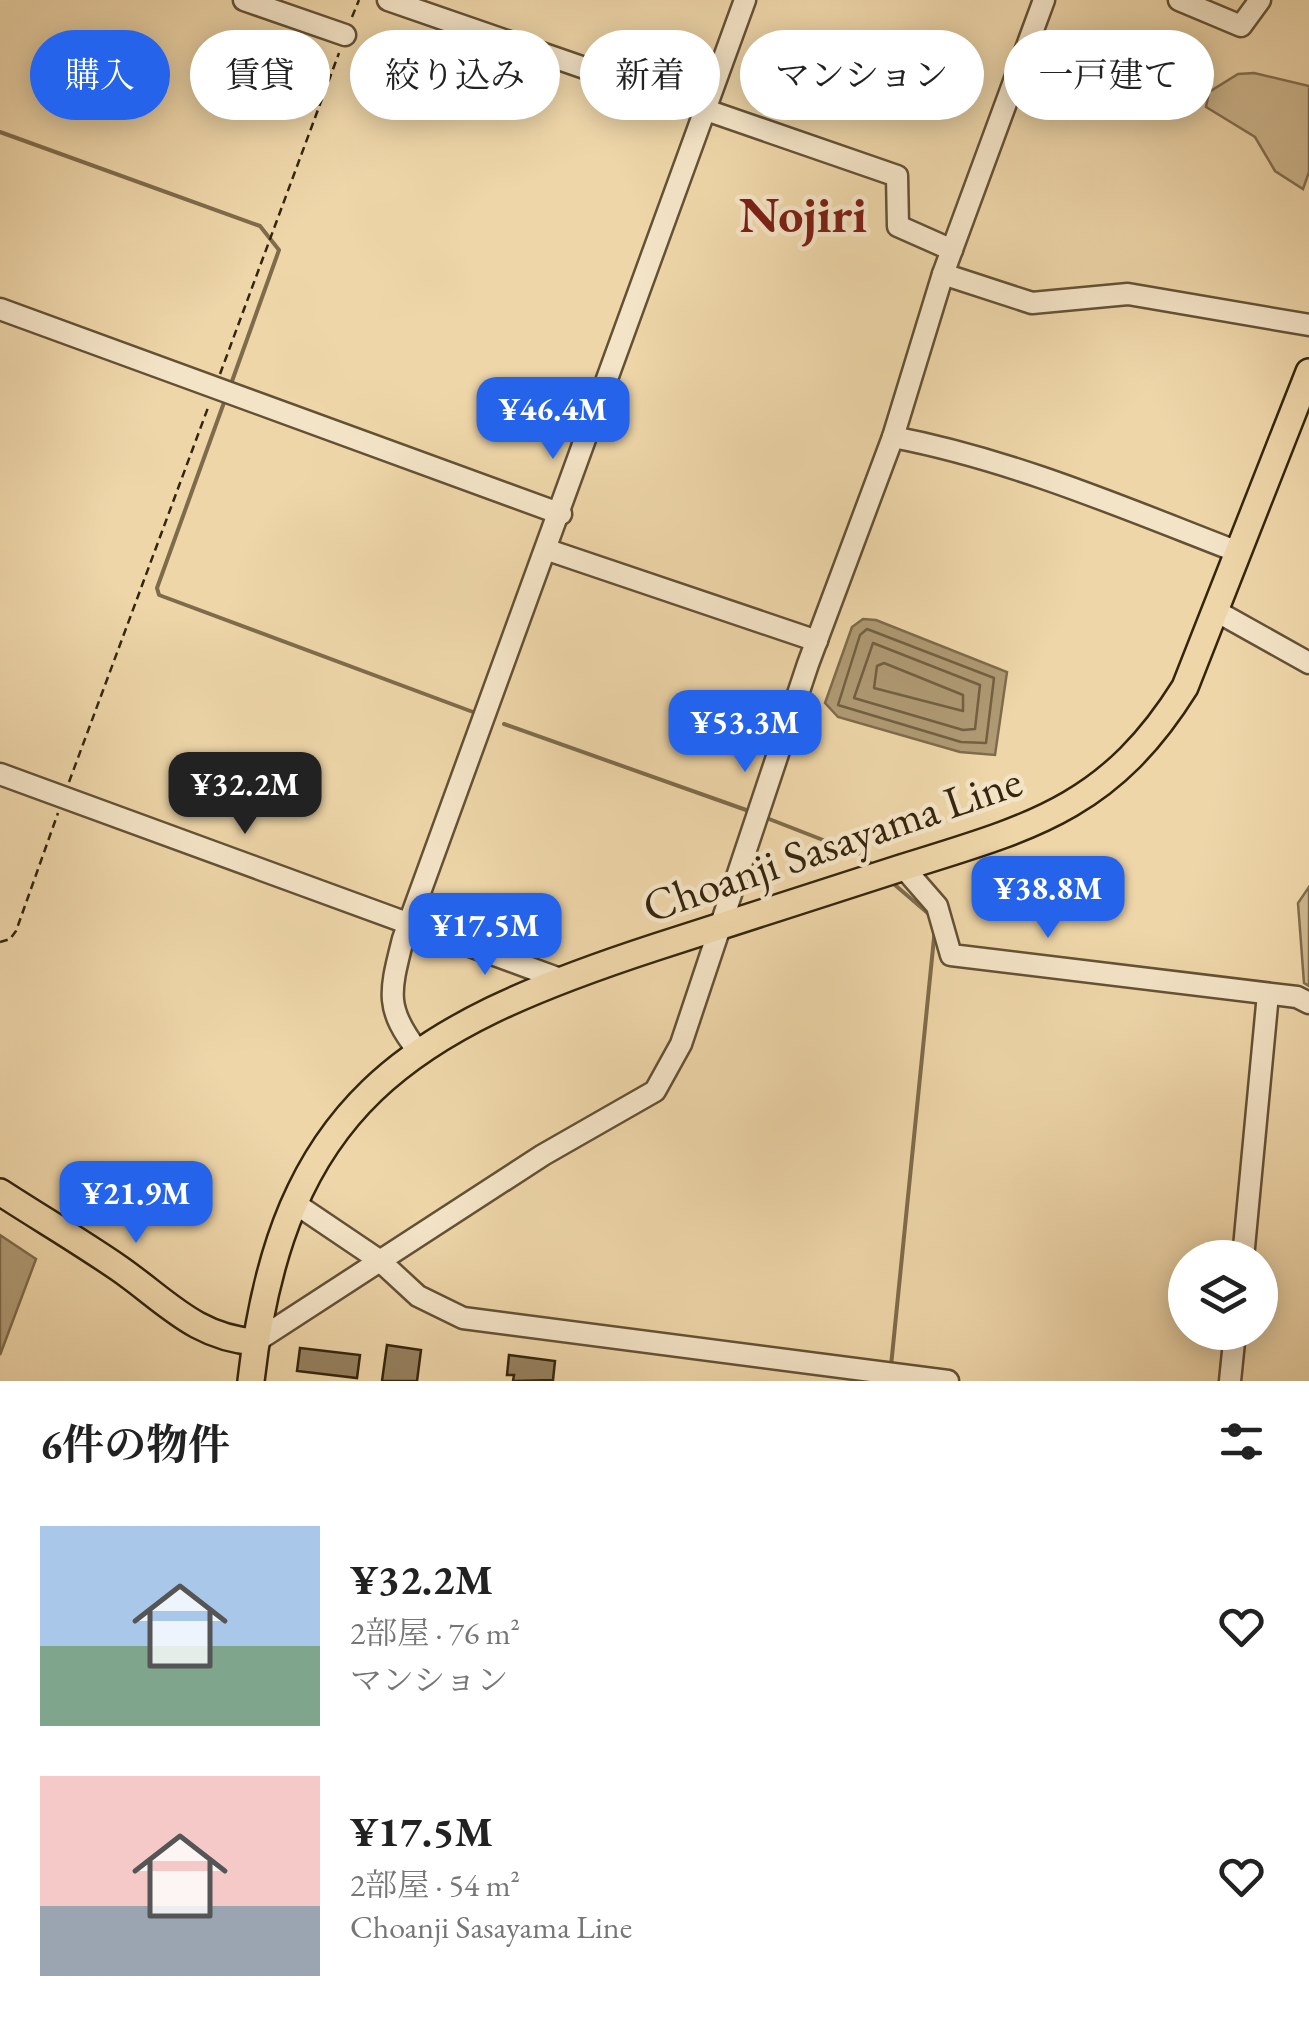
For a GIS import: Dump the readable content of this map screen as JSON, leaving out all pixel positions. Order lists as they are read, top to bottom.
{
  "streets": {
    "main road": ["Choanji Sasayama Line"]
  },
  "districts": ["Nojiri"],
  "page": {
    "chip": [
      "購入",
      "賃貸",
      "絞り込み",
      "新着",
      "マンション",
      "一戸建て"
    ],
    "price": [
      "¥46.4M",
      "¥53.3M",
      "¥32.2M",
      "¥38.8M",
      "¥17.5M",
      "¥21.9M"
    ],
    "heading": "6件の物件",
    "list": [
      {
        "name": "¥32.2M",
        "note": "2部屋 · 76 m² · マンション"
      },
      {
        "name": "¥17.5M",
        "note": "2部屋 · 54 m² · Choanji Sasayama Line"
      }
    ]
  }
}
